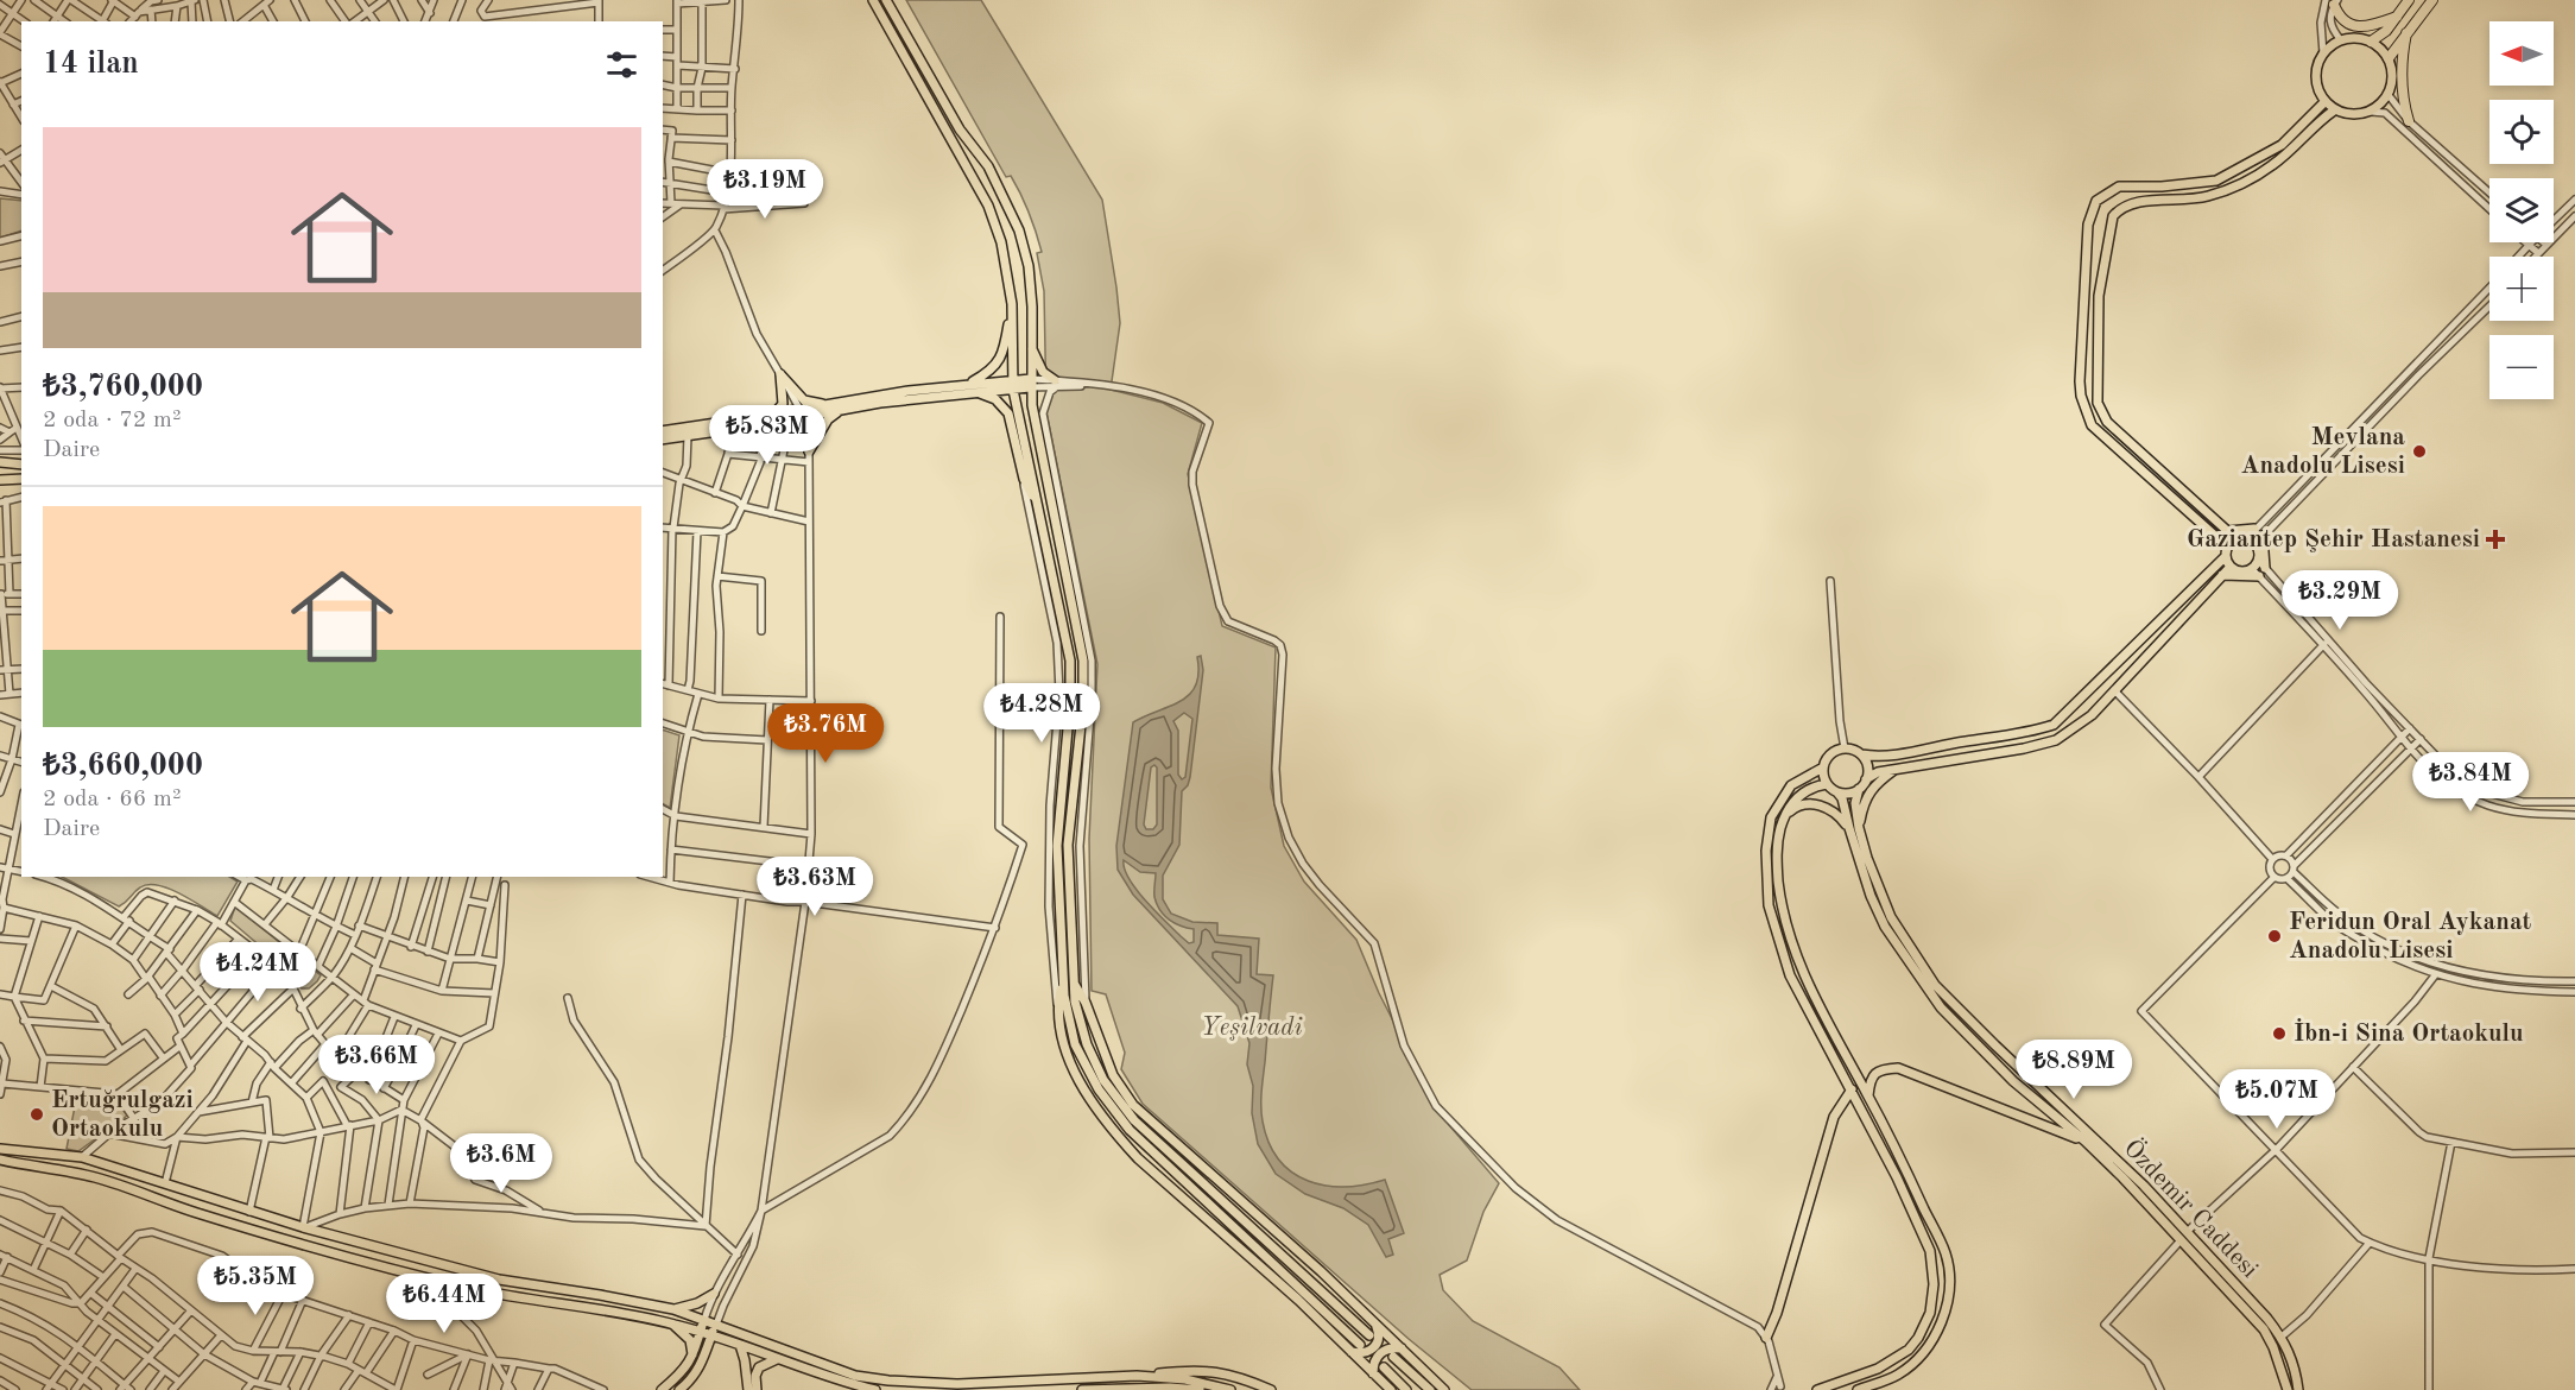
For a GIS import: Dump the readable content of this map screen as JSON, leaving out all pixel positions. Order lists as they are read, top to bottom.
{
  "streets": {
    "main road": ["Özdemir Caddesi"]
  },
  "parks": ["Yeşilvadi"],
  "places": {
    "other": [
      "Mevlana Anadolu Lisesi",
      "Feridun Oral Aykanat Anadolu Lisesi",
      "İbn-i Sina Ortaokulu",
      "Ertuğrulgazi Ortaokulu"
    ],
    "health": ["Gaziantep Şehir Hastanesi"]
  },
  "north": "left",
  "page": {
    "map_buttons": ["+", "−"],
    "heading": "14 ilan",
    "list": [
      {
        "name": "₺3,760,000",
        "note": "2 oda · 72 m² · Daire"
      },
      {
        "name": "₺3,660,000",
        "note": "2 oda · 66 m² · Daire"
      }
    ],
    "price": [
      "₺3.19M",
      "₺5.83M",
      "₺3.29M",
      "₺4.28M",
      "₺3.76M",
      "₺3.84M",
      "₺3.63M",
      "₺4.24M",
      "₺3.66M",
      "₺8.89M",
      "₺5.07M",
      "₺3.6M",
      "₺5.35M",
      "₺6.44M"
    ]
  }
}
